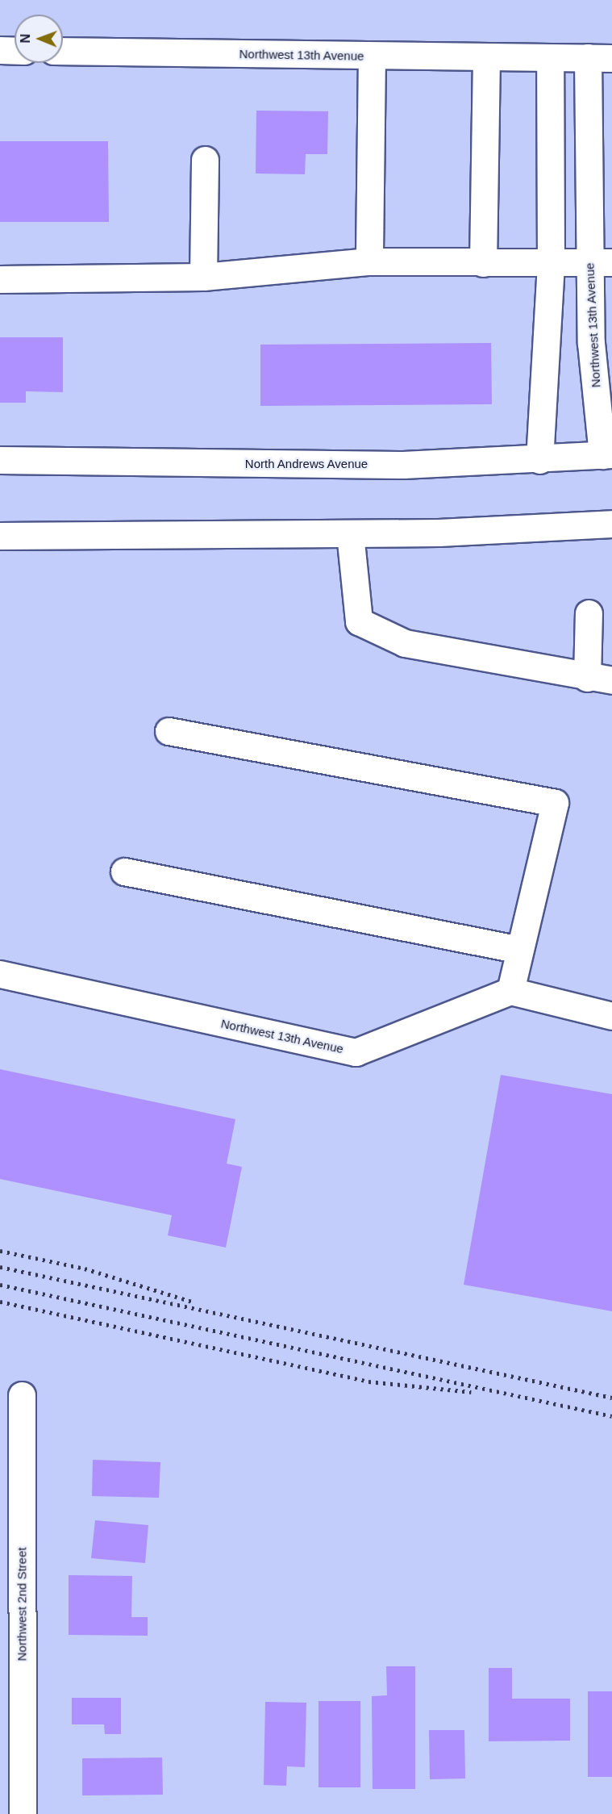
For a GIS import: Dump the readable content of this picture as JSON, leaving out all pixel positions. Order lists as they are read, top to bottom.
{
  "streets": {
    "street": ["Northwest 13th Avenue", "North Andrews Avenue", "Northwest 2nd Street"]
  },
  "crossings": [
    ["Northwest 13th Avenue", "North Andrews Avenue"]
  ],
  "north": "left"
}
